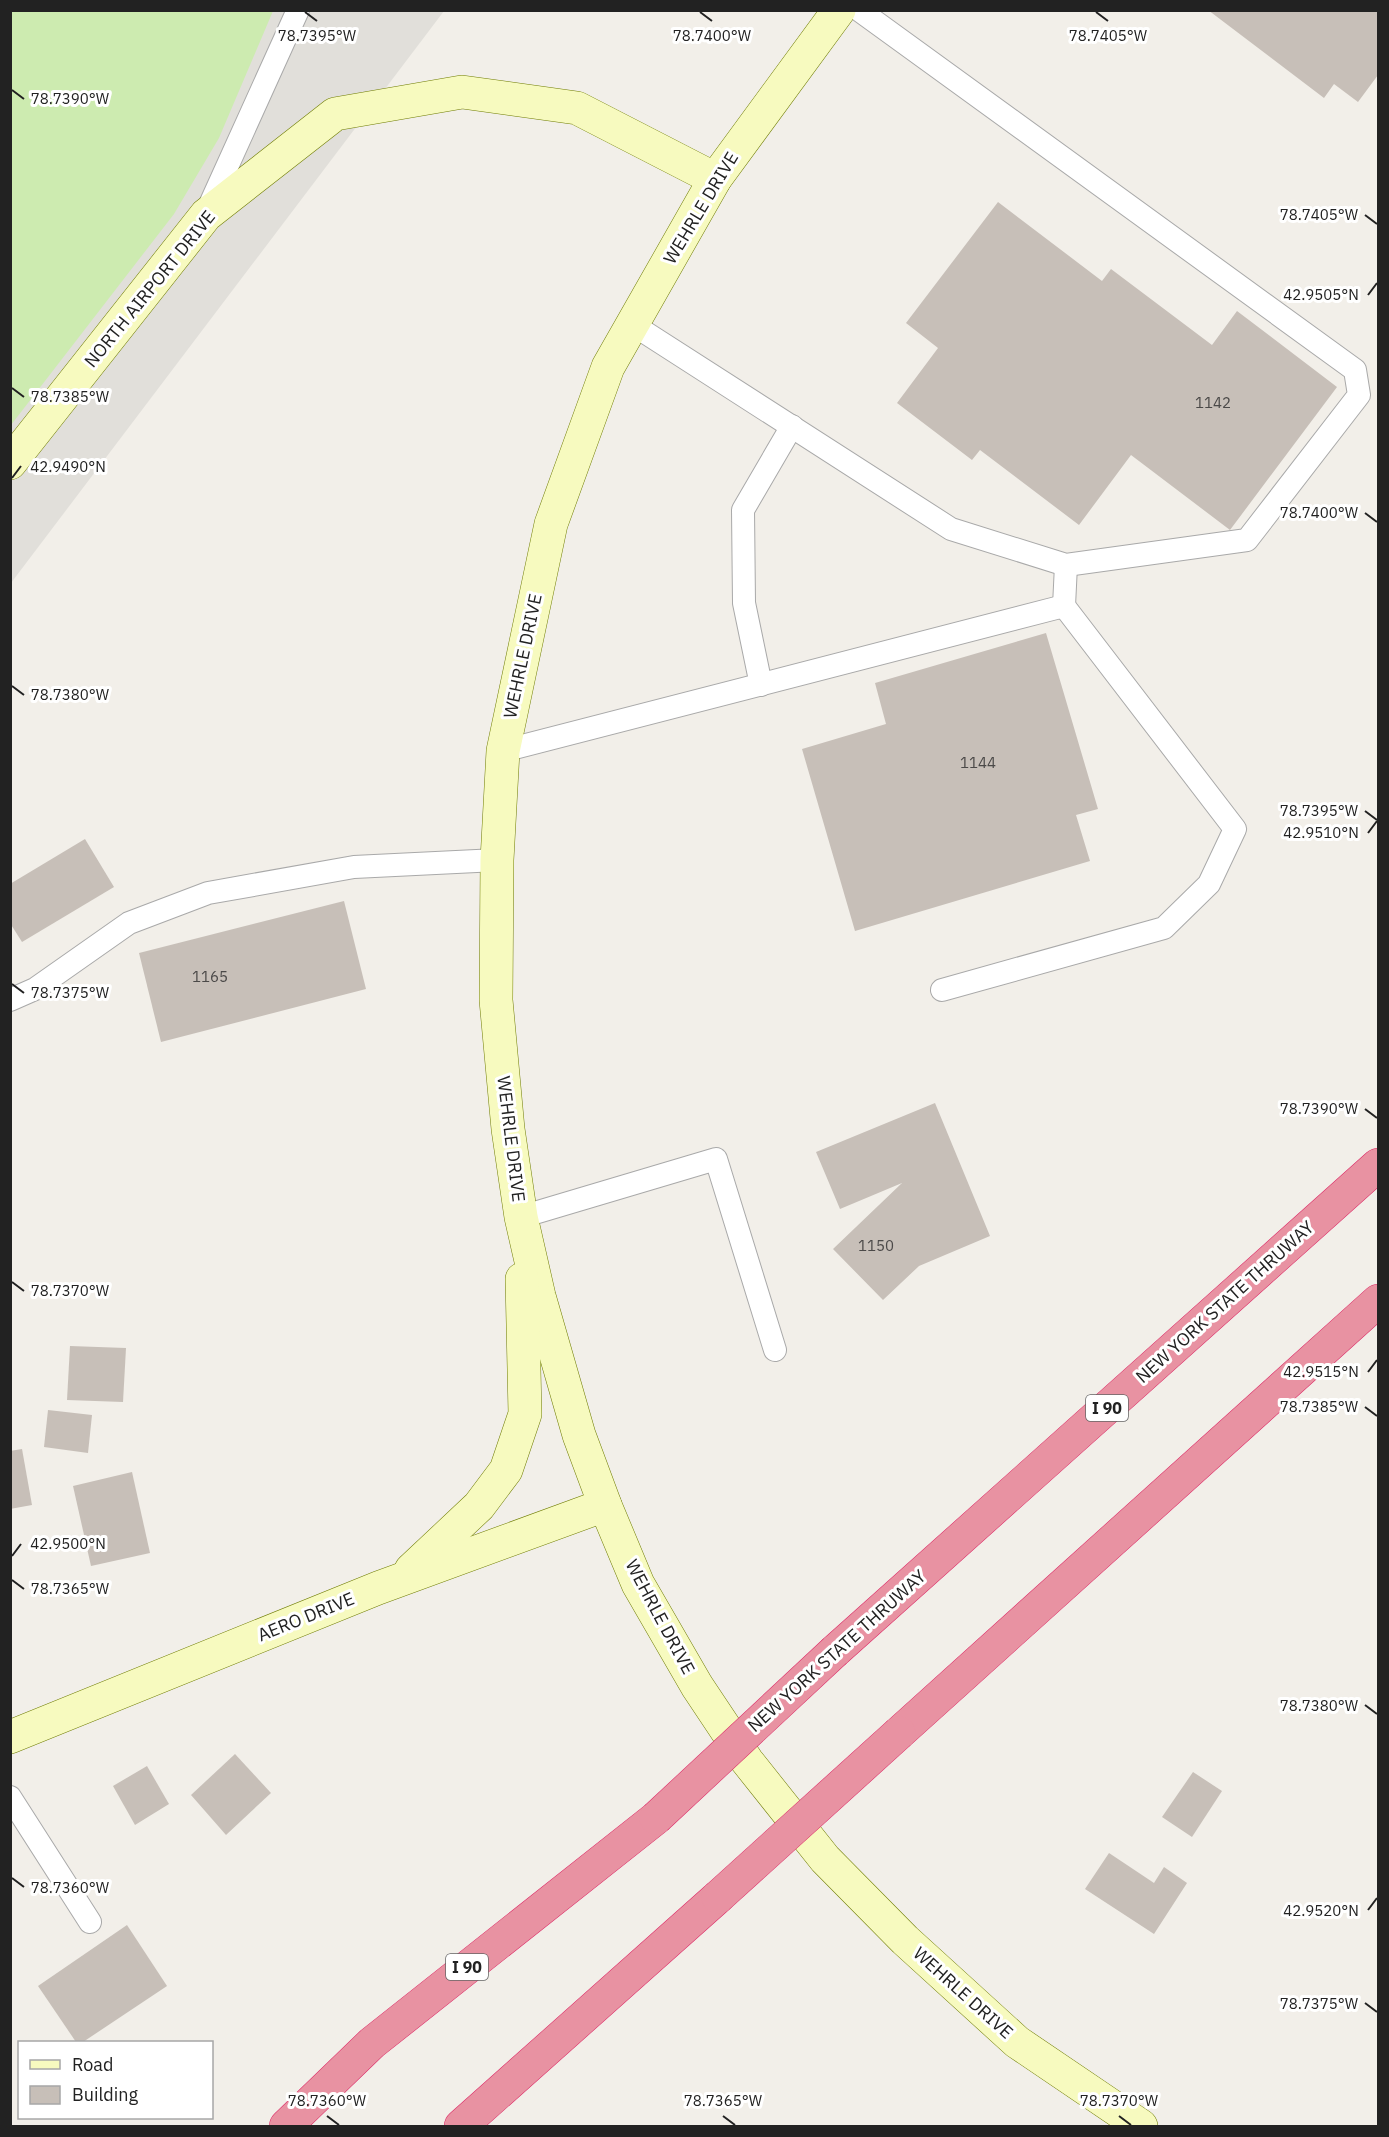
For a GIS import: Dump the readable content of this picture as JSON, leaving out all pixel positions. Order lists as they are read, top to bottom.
{
  "streets": {
    "highway": ["NEW YORK STATE THRUWAY", "I 90"],
    "street": ["WEHRLE DRIVE", "NORTH AIRPORT DRIVE", "AERO DRIVE"]
  },
  "crossings": [
    ["WEHRLE DRIVE", "NORTH AIRPORT DRIVE"],
    ["WEHRLE DRIVE", "AERO DRIVE"]
  ],
  "house_numbers": [
    "1142",
    "1144",
    "1165",
    "1150"
  ],
  "legend": ["Road", "Building"],
  "coordinates": [
    "78.7395°W",
    "78.7400°W",
    "78.7405°W",
    "78.7390°W",
    "42.9505°N",
    "78.7385°W",
    "42.9490°N",
    "78.7380°W",
    "42.9510°N",
    "78.7375°W",
    "78.7370°W",
    "42.9515°N",
    "42.9500°N",
    "78.7365°W",
    "78.7360°W",
    "42.9520°N"
  ]
}
